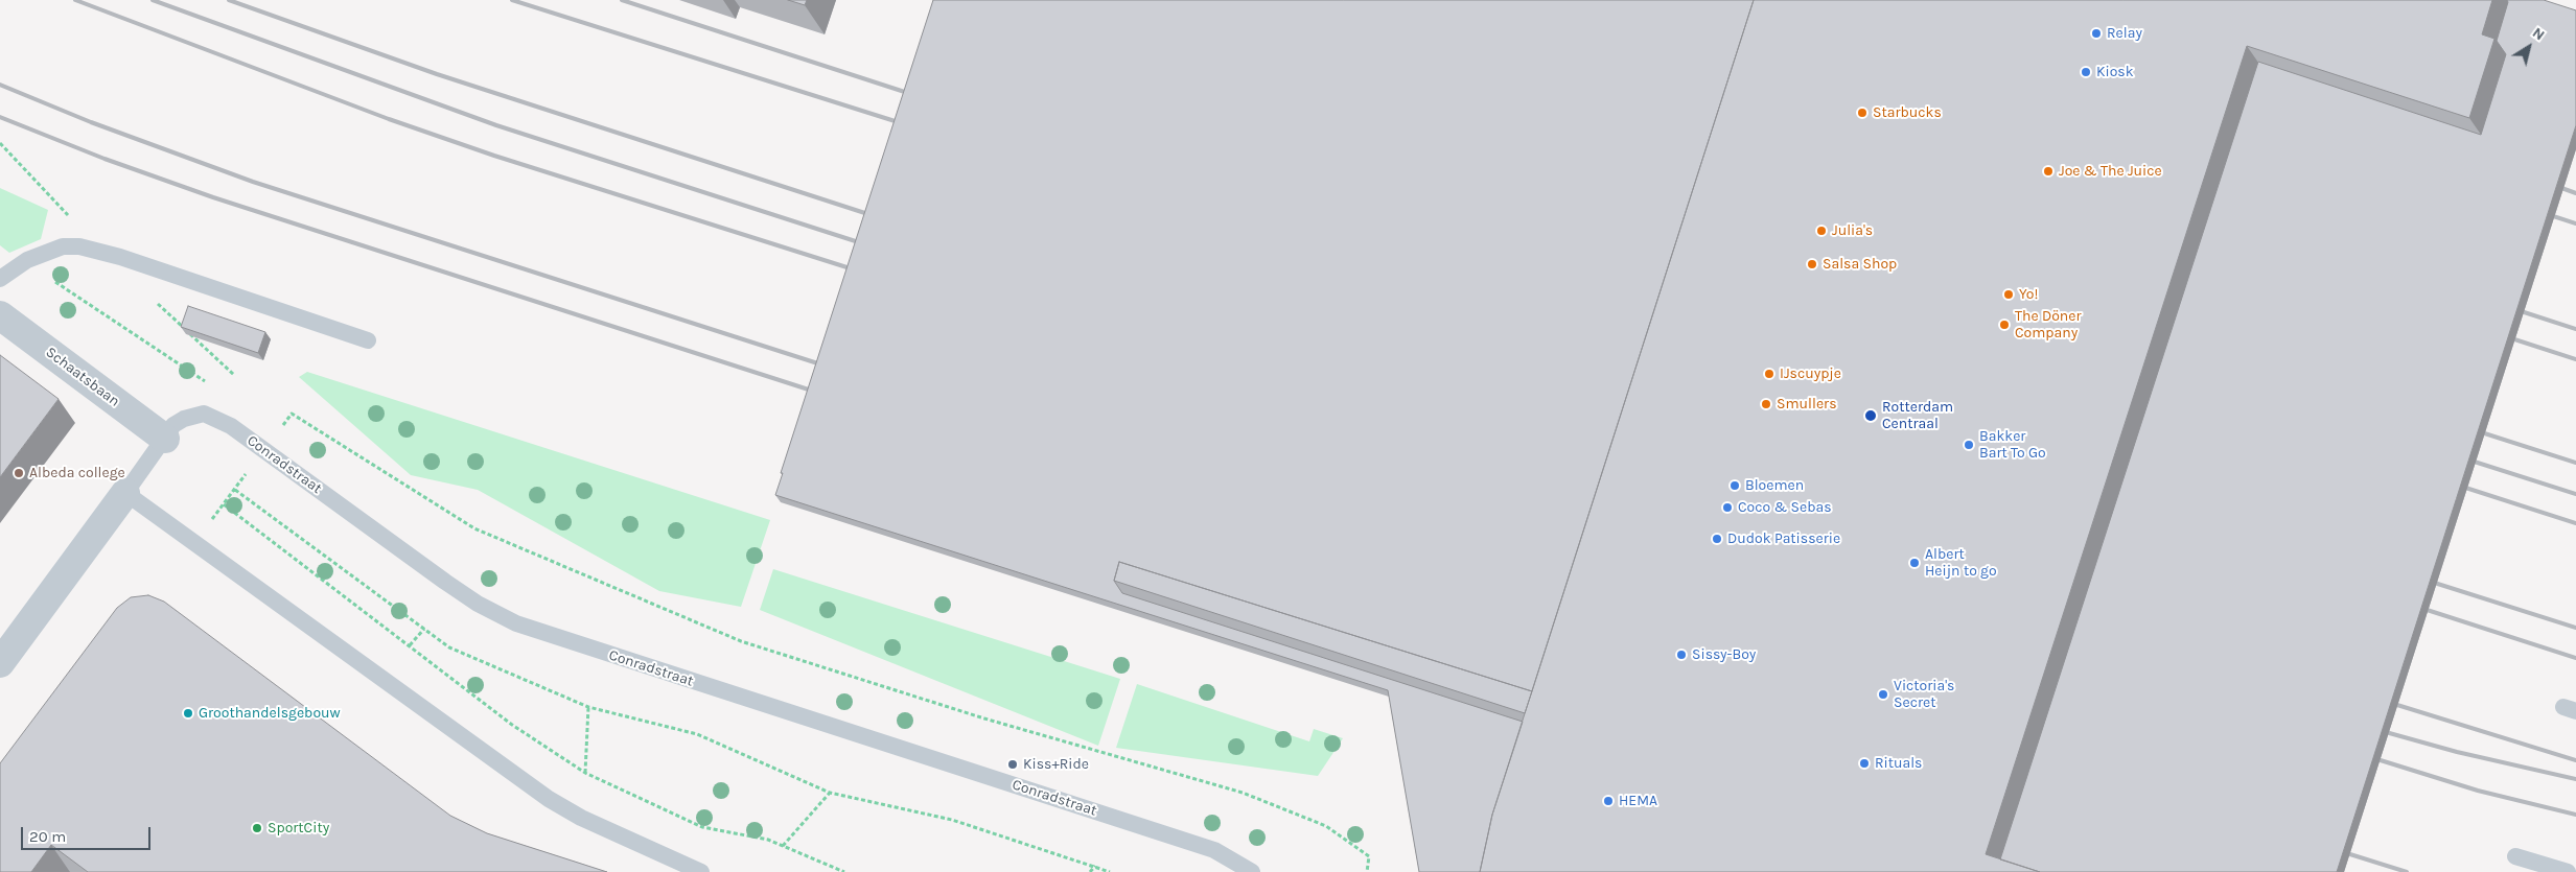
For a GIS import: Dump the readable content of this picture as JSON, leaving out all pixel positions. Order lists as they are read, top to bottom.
{
  "streets": {
    "street": ["Schaatsbaan", "Conradstraat"]
  },
  "crossings": [
    ["Schaatsbaan", "Conradstraat"]
  ],
  "places": [
    "Relay",
    "Kiosk",
    "Starbucks",
    "Joe & The Juice",
    "Julia's",
    "Salsa Shop",
    "Yo!",
    "The Döner Company",
    "IJscuypje",
    "Smullers",
    "Rotterdam Centraal",
    "Bakker Bart To Go",
    "Albeda college",
    "Bloemen",
    "Coco & Sebas",
    "Dudok Patisserie",
    "Albert Heijn to go",
    "Sissy-Boy",
    "Victoria's Secret",
    "Groothandelsgebouw",
    "Rituals",
    "Kiss+Ride",
    "HEMA",
    "SportCity"
  ],
  "scale_bar": "20 m",
  "north": "top right"
}
